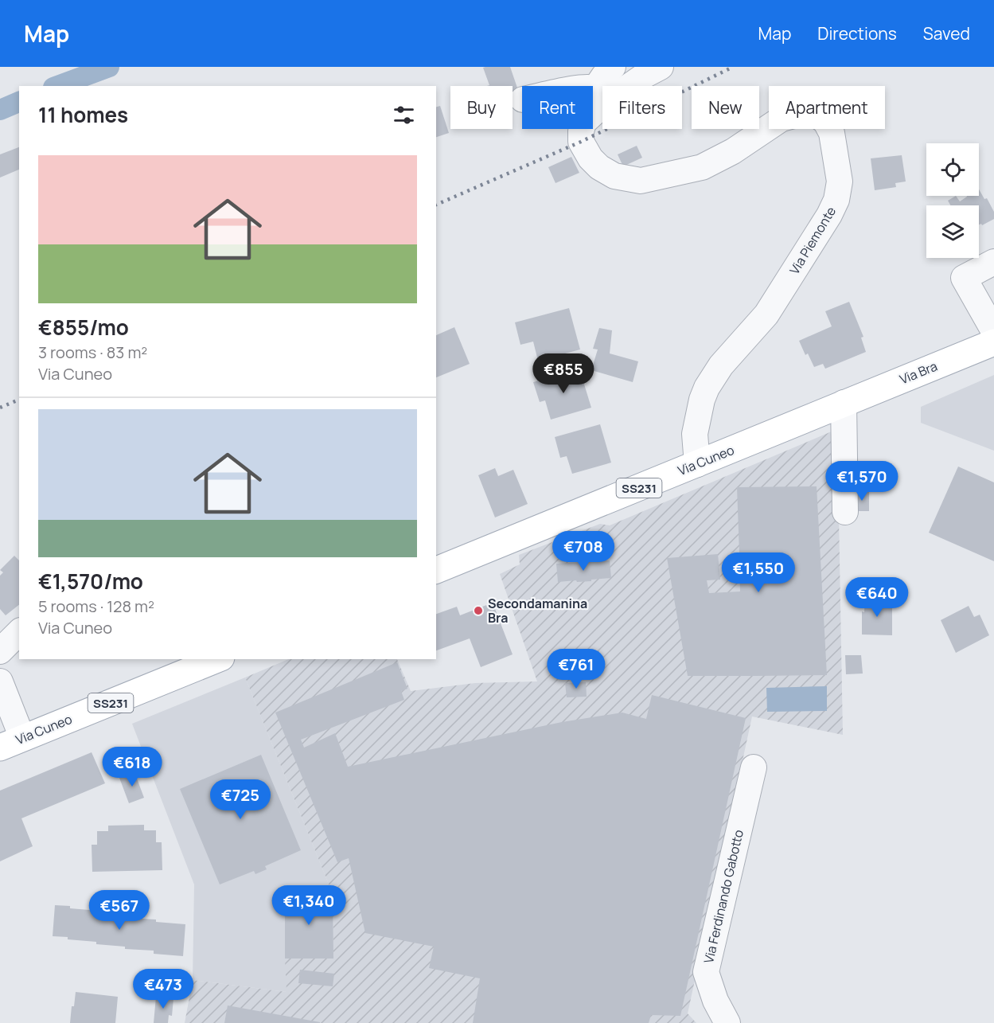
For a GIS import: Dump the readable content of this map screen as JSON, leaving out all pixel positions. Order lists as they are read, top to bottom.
{
  "streets": {
    "main road": ["Via Bra", "Via Cuneo", "SS231"],
    "street": ["Via Piemonte", "Via Ferdinando Gabotto"]
  },
  "crossings": [
    ["Via Piemonte", "Via Cuneo"],
    ["Via Bra", "Via Cuneo"]
  ],
  "places": ["Secondamanina Bra"],
  "page": {
    "header": "Map",
    "nav": ["Map", "Directions", "Saved"],
    "chip": [
      "Buy",
      "Rent",
      "Filters",
      "New",
      "Apartment"
    ],
    "heading": "11 homes",
    "list": [
      {
        "name": "€855/mo",
        "note": "3 rooms · 83 m² · Via Cuneo"
      },
      {
        "name": "€1,570/mo",
        "note": "5 rooms · 128 m² · Via Cuneo"
      }
    ],
    "price": [
      "€855",
      "€1,570",
      "€708",
      "€1,550",
      "€640",
      "€761",
      "€618",
      "€725",
      "€1,340",
      "€567",
      "€473"
    ]
  }
}
